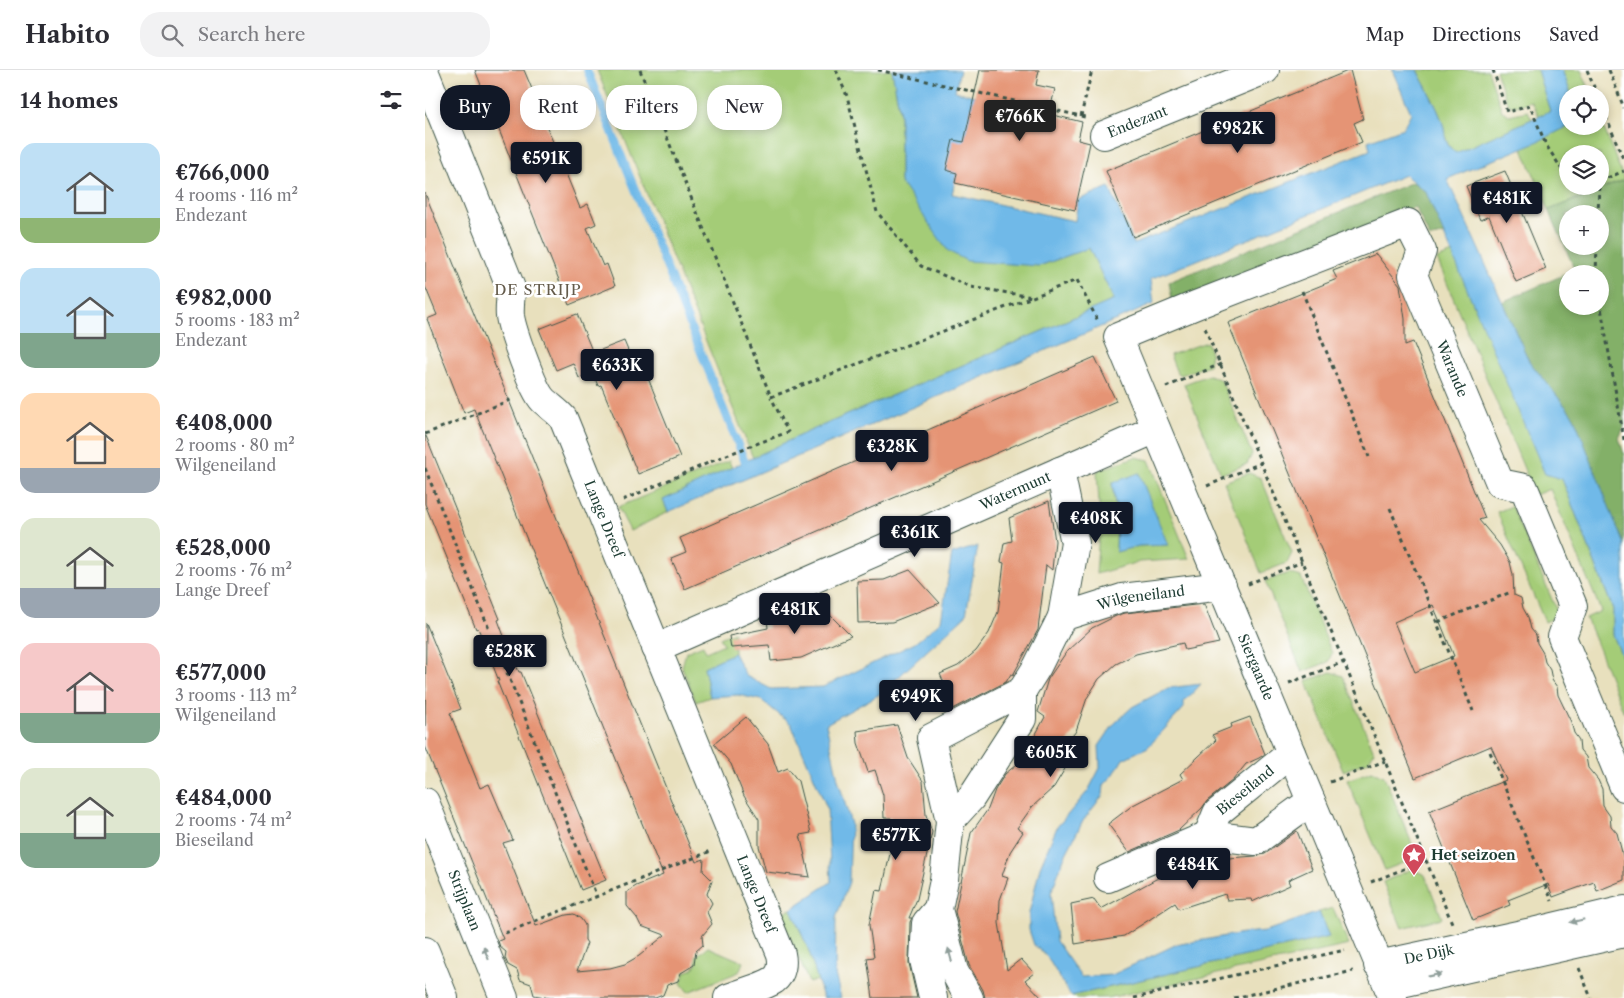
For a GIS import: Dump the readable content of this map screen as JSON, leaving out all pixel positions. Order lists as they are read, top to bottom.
{
  "streets": {
    "street": [
      "Endezant",
      "Warande",
      "Watermunt",
      "Lange Dreef",
      "Wilgeneiland",
      "Siergaarde",
      "Bieseiland",
      "Strijplaan",
      "De Dijk"
    ]
  },
  "crossings": [
    ["Warande", "Siergaarde"],
    ["Watermunt", "Lange Dreef"],
    ["Watermunt", "Siergaarde"],
    ["Wilgeneiland", "Siergaarde"],
    ["Siergaarde", "Bieseiland"],
    ["Siergaarde", "De Dijk"]
  ],
  "districts": ["DE STRIJP"],
  "places": {
    "place": ["Het seizoen"]
  },
  "page": {
    "header": "Habito",
    "search": "Search here",
    "nav": ["Map", "Directions", "Saved"],
    "heading": "14 homes",
    "map_buttons": ["+", "−"],
    "chip": [
      "Buy",
      "Rent",
      "Filters",
      "New"
    ],
    "price": [
      "€766K",
      "€982K",
      "€591K",
      "€481K",
      "€633K",
      "€328K",
      "€408K",
      "€361K",
      "€481K",
      "€528K",
      "€949K",
      "€605K",
      "€577K",
      "€484K"
    ],
    "list": [
      {
        "name": "€766,000",
        "note": "4 rooms · 116 m² · Endezant"
      },
      {
        "name": "€982,000",
        "note": "5 rooms · 183 m² · Endezant"
      },
      {
        "name": "€408,000",
        "note": "2 rooms · 80 m² · Wilgeneiland"
      },
      {
        "name": "€528,000",
        "note": "2 rooms · 76 m² · Lange Dreef"
      },
      {
        "name": "€577,000",
        "note": "3 rooms · 113 m² · Wilgeneiland"
      },
      {
        "name": "€484,000",
        "note": "2 rooms · 74 m² · Bieseiland"
      }
    ]
  }
}
